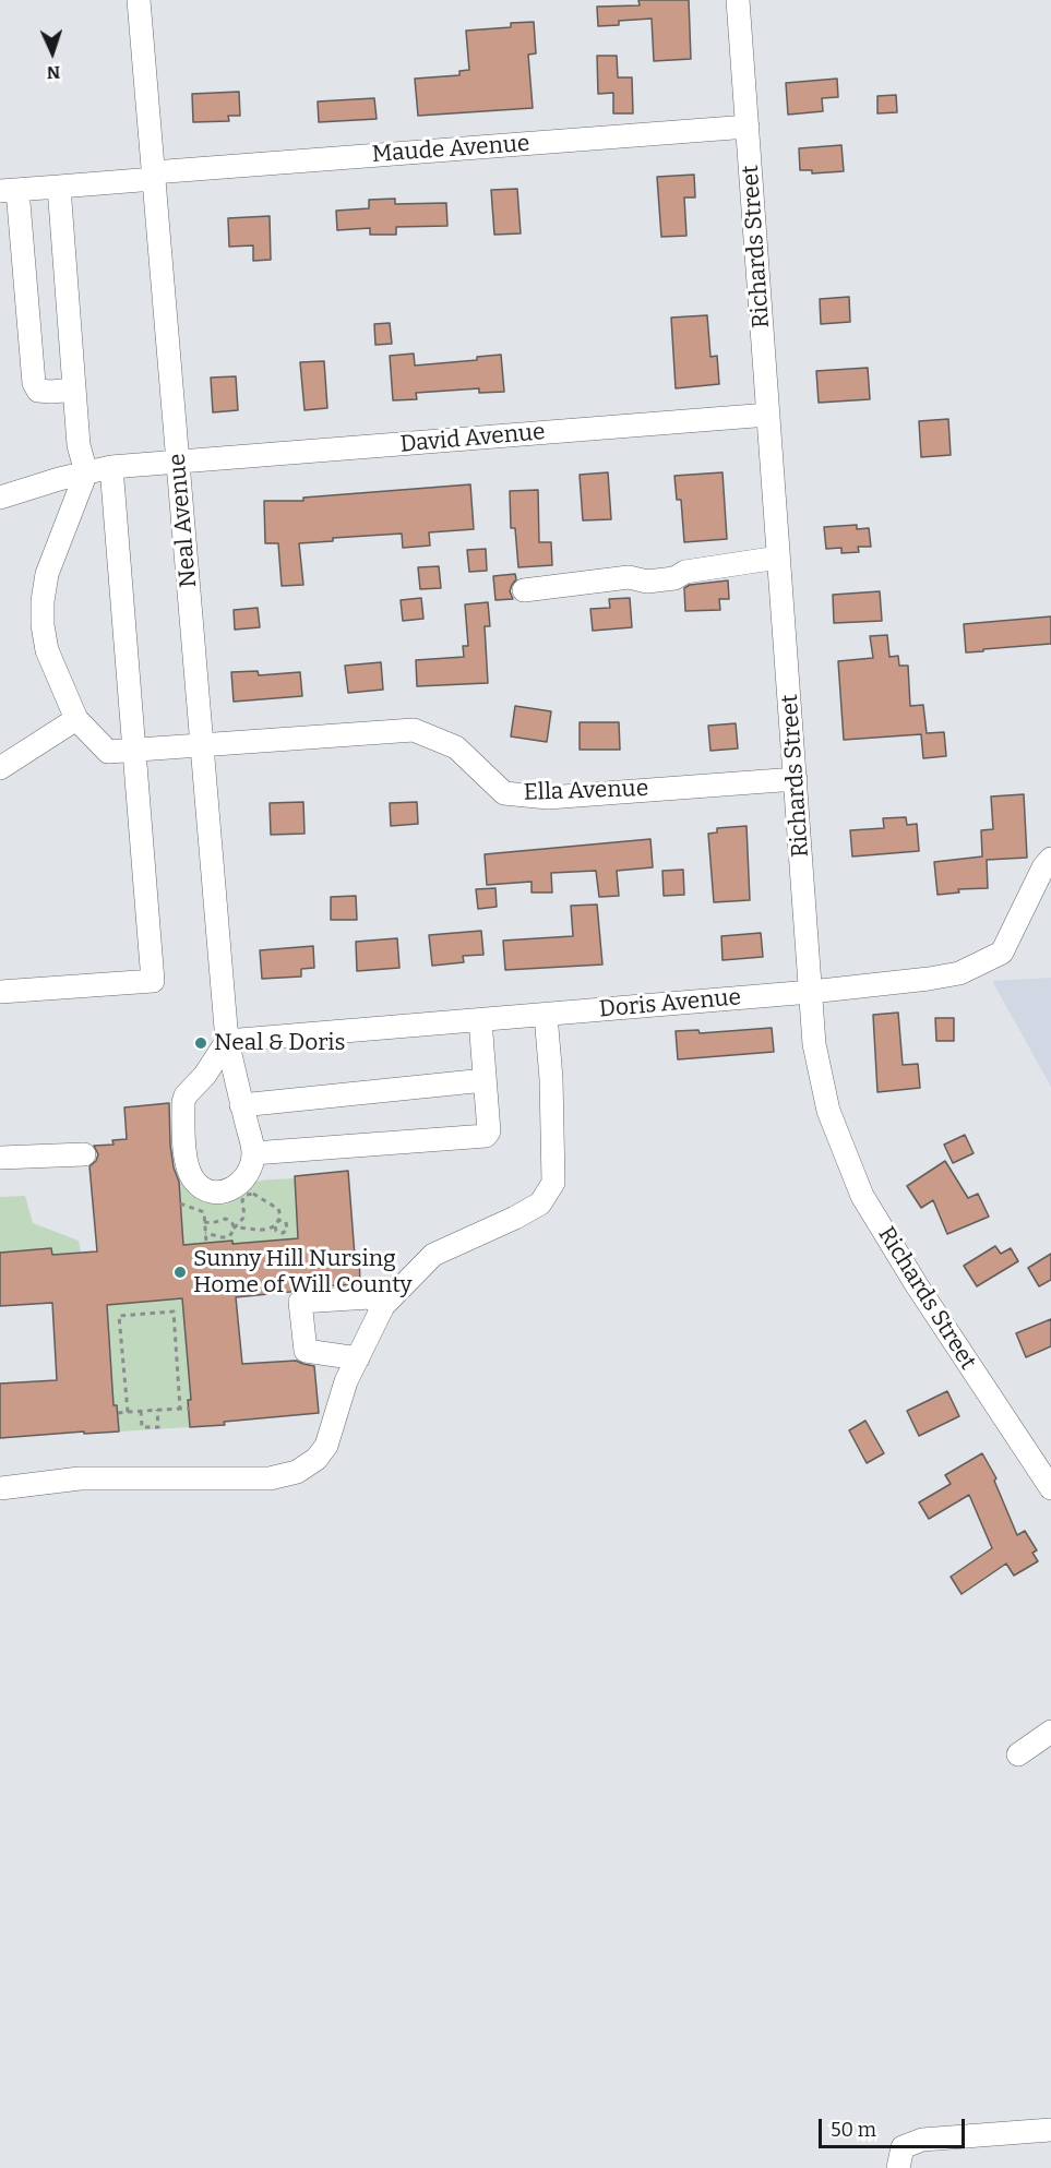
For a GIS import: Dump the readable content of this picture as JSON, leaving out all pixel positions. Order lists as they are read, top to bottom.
{
  "streets": {
    "street": [
      "Maude Avenue",
      "Richards Street",
      "David Avenue",
      "Neal Avenue",
      "Ella Avenue",
      "Doris Avenue"
    ]
  },
  "crossings": [
    ["Maude Avenue", "Richards Street"],
    ["Maude Avenue", "Neal Avenue"],
    ["Richards Street", "David Avenue"],
    ["Richards Street", "Ella Avenue"],
    ["Richards Street", "Doris Avenue"],
    ["David Avenue", "Neal Avenue"],
    ["Neal Avenue", "Ella Avenue"],
    ["Neal Avenue", "Doris Avenue"]
  ],
  "places": ["Neal & Doris", "Sunny Hill Nursing Home of Will County"],
  "scale_bar": "50 m",
  "north": "bottom"
}
